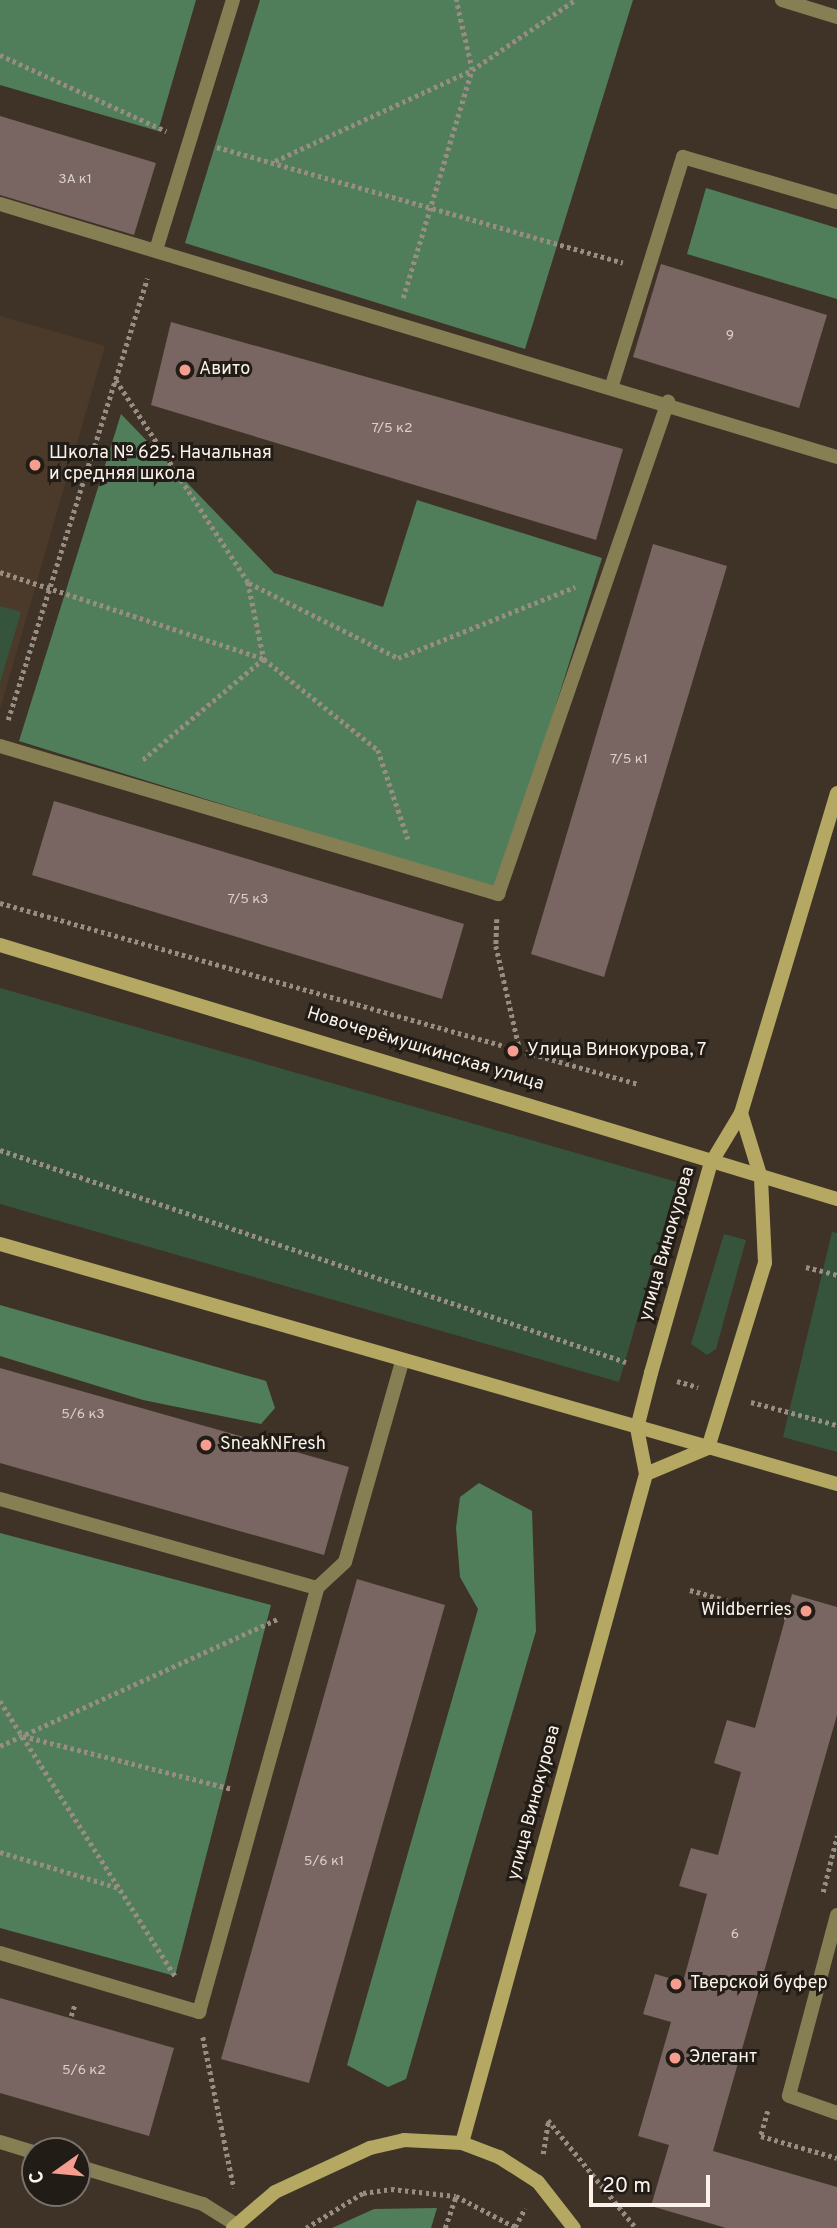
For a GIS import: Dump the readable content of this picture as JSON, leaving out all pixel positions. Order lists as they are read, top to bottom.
{
  "streets": {
    "street": ["Новочерёмушкинская улица", "улица Винокурова"]
  },
  "crossings": [
    ["Новочерёмушкинская улица", "улица Винокурова"]
  ],
  "places": [
    "Авито",
    "Школа № 625. Начальная и средняя школа",
    "Улица Винокурова, 7",
    "SneakNFresh",
    "Wildberries",
    "Тверской буфер",
    "Элегант"
  ],
  "house_numbers": [
    "3А к1",
    "9",
    "7/5 к2",
    "7/5 к1",
    "7/5 к3",
    "5/6 к3",
    "5/6 к1",
    "6",
    "5/6 к2"
  ],
  "scale_bar": "20 m",
  "north": "left"
}
